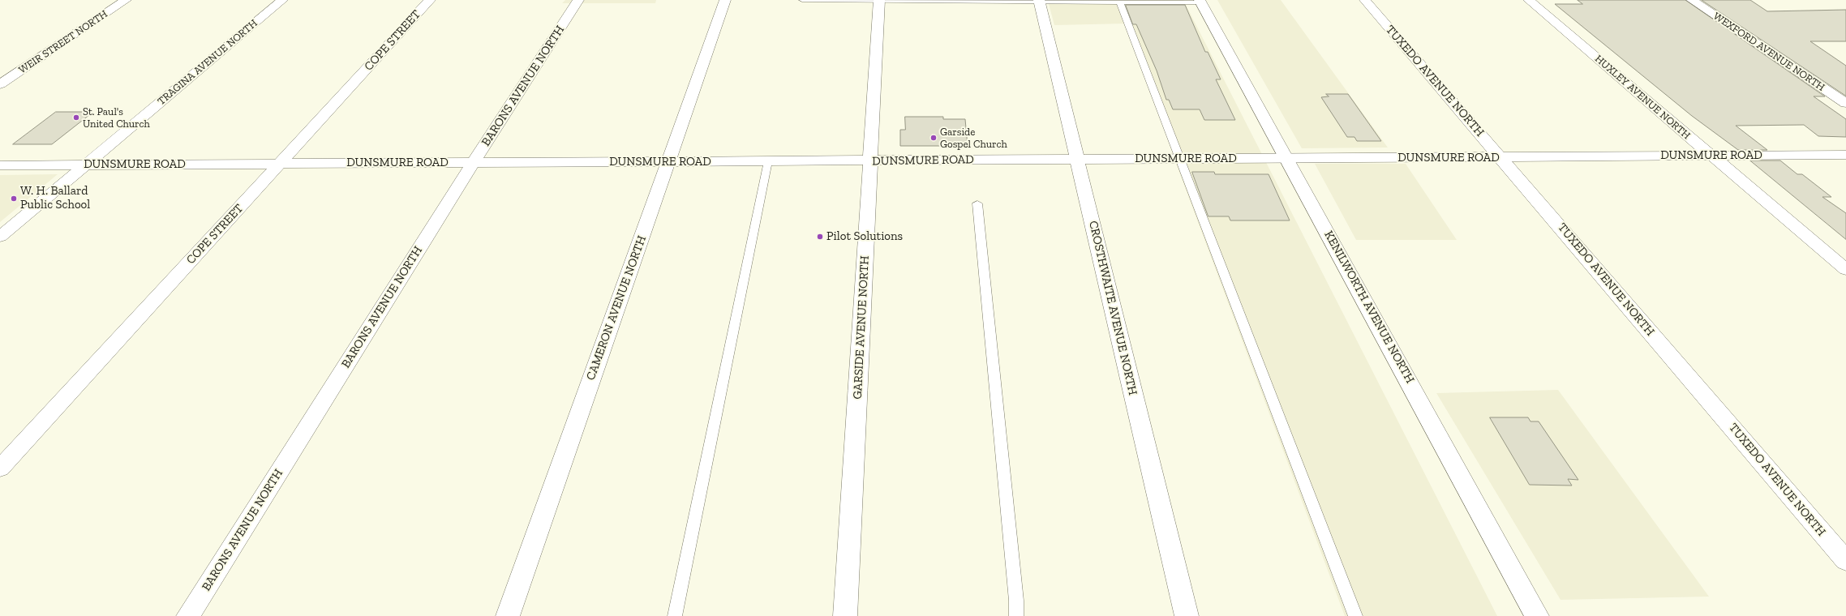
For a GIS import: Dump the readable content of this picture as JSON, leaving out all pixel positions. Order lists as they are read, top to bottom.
{
  "streets": {
    "street": [
      "COPE STREET",
      "WEIR STREET NORTH",
      "WEXFORD AVENUE NORTH",
      "TRAGINA AVENUE NORTH",
      "TUXEDO AVENUE NORTH",
      "BARONS AVENUE NORTH",
      "HUXLEY AVENUE NORTH",
      "DUNSMURE ROAD",
      "KENILWORTH AVENUE NORTH",
      "CAMERON AVENUE NORTH",
      "CROSTHWAITE AVENUE NORTH",
      "GARSIDE AVENUE NORTH"
    ]
  },
  "crossings": [
    ["COPE STREET", "DUNSMURE ROAD"],
    ["TRAGINA AVENUE NORTH", "DUNSMURE ROAD"],
    ["TUXEDO AVENUE NORTH", "DUNSMURE ROAD"],
    ["BARONS AVENUE NORTH", "DUNSMURE ROAD"],
    ["HUXLEY AVENUE NORTH", "DUNSMURE ROAD"],
    ["DUNSMURE ROAD", "KENILWORTH AVENUE NORTH"],
    ["DUNSMURE ROAD", "CAMERON AVENUE NORTH"],
    ["DUNSMURE ROAD", "CROSTHWAITE AVENUE NORTH"],
    ["DUNSMURE ROAD", "GARSIDE AVENUE NORTH"]
  ],
  "places": [
    "St. Paul's United Church",
    "Garside Gospel Church",
    "W. H. Ballard Public School",
    "Pilot Solutions"
  ]
}
